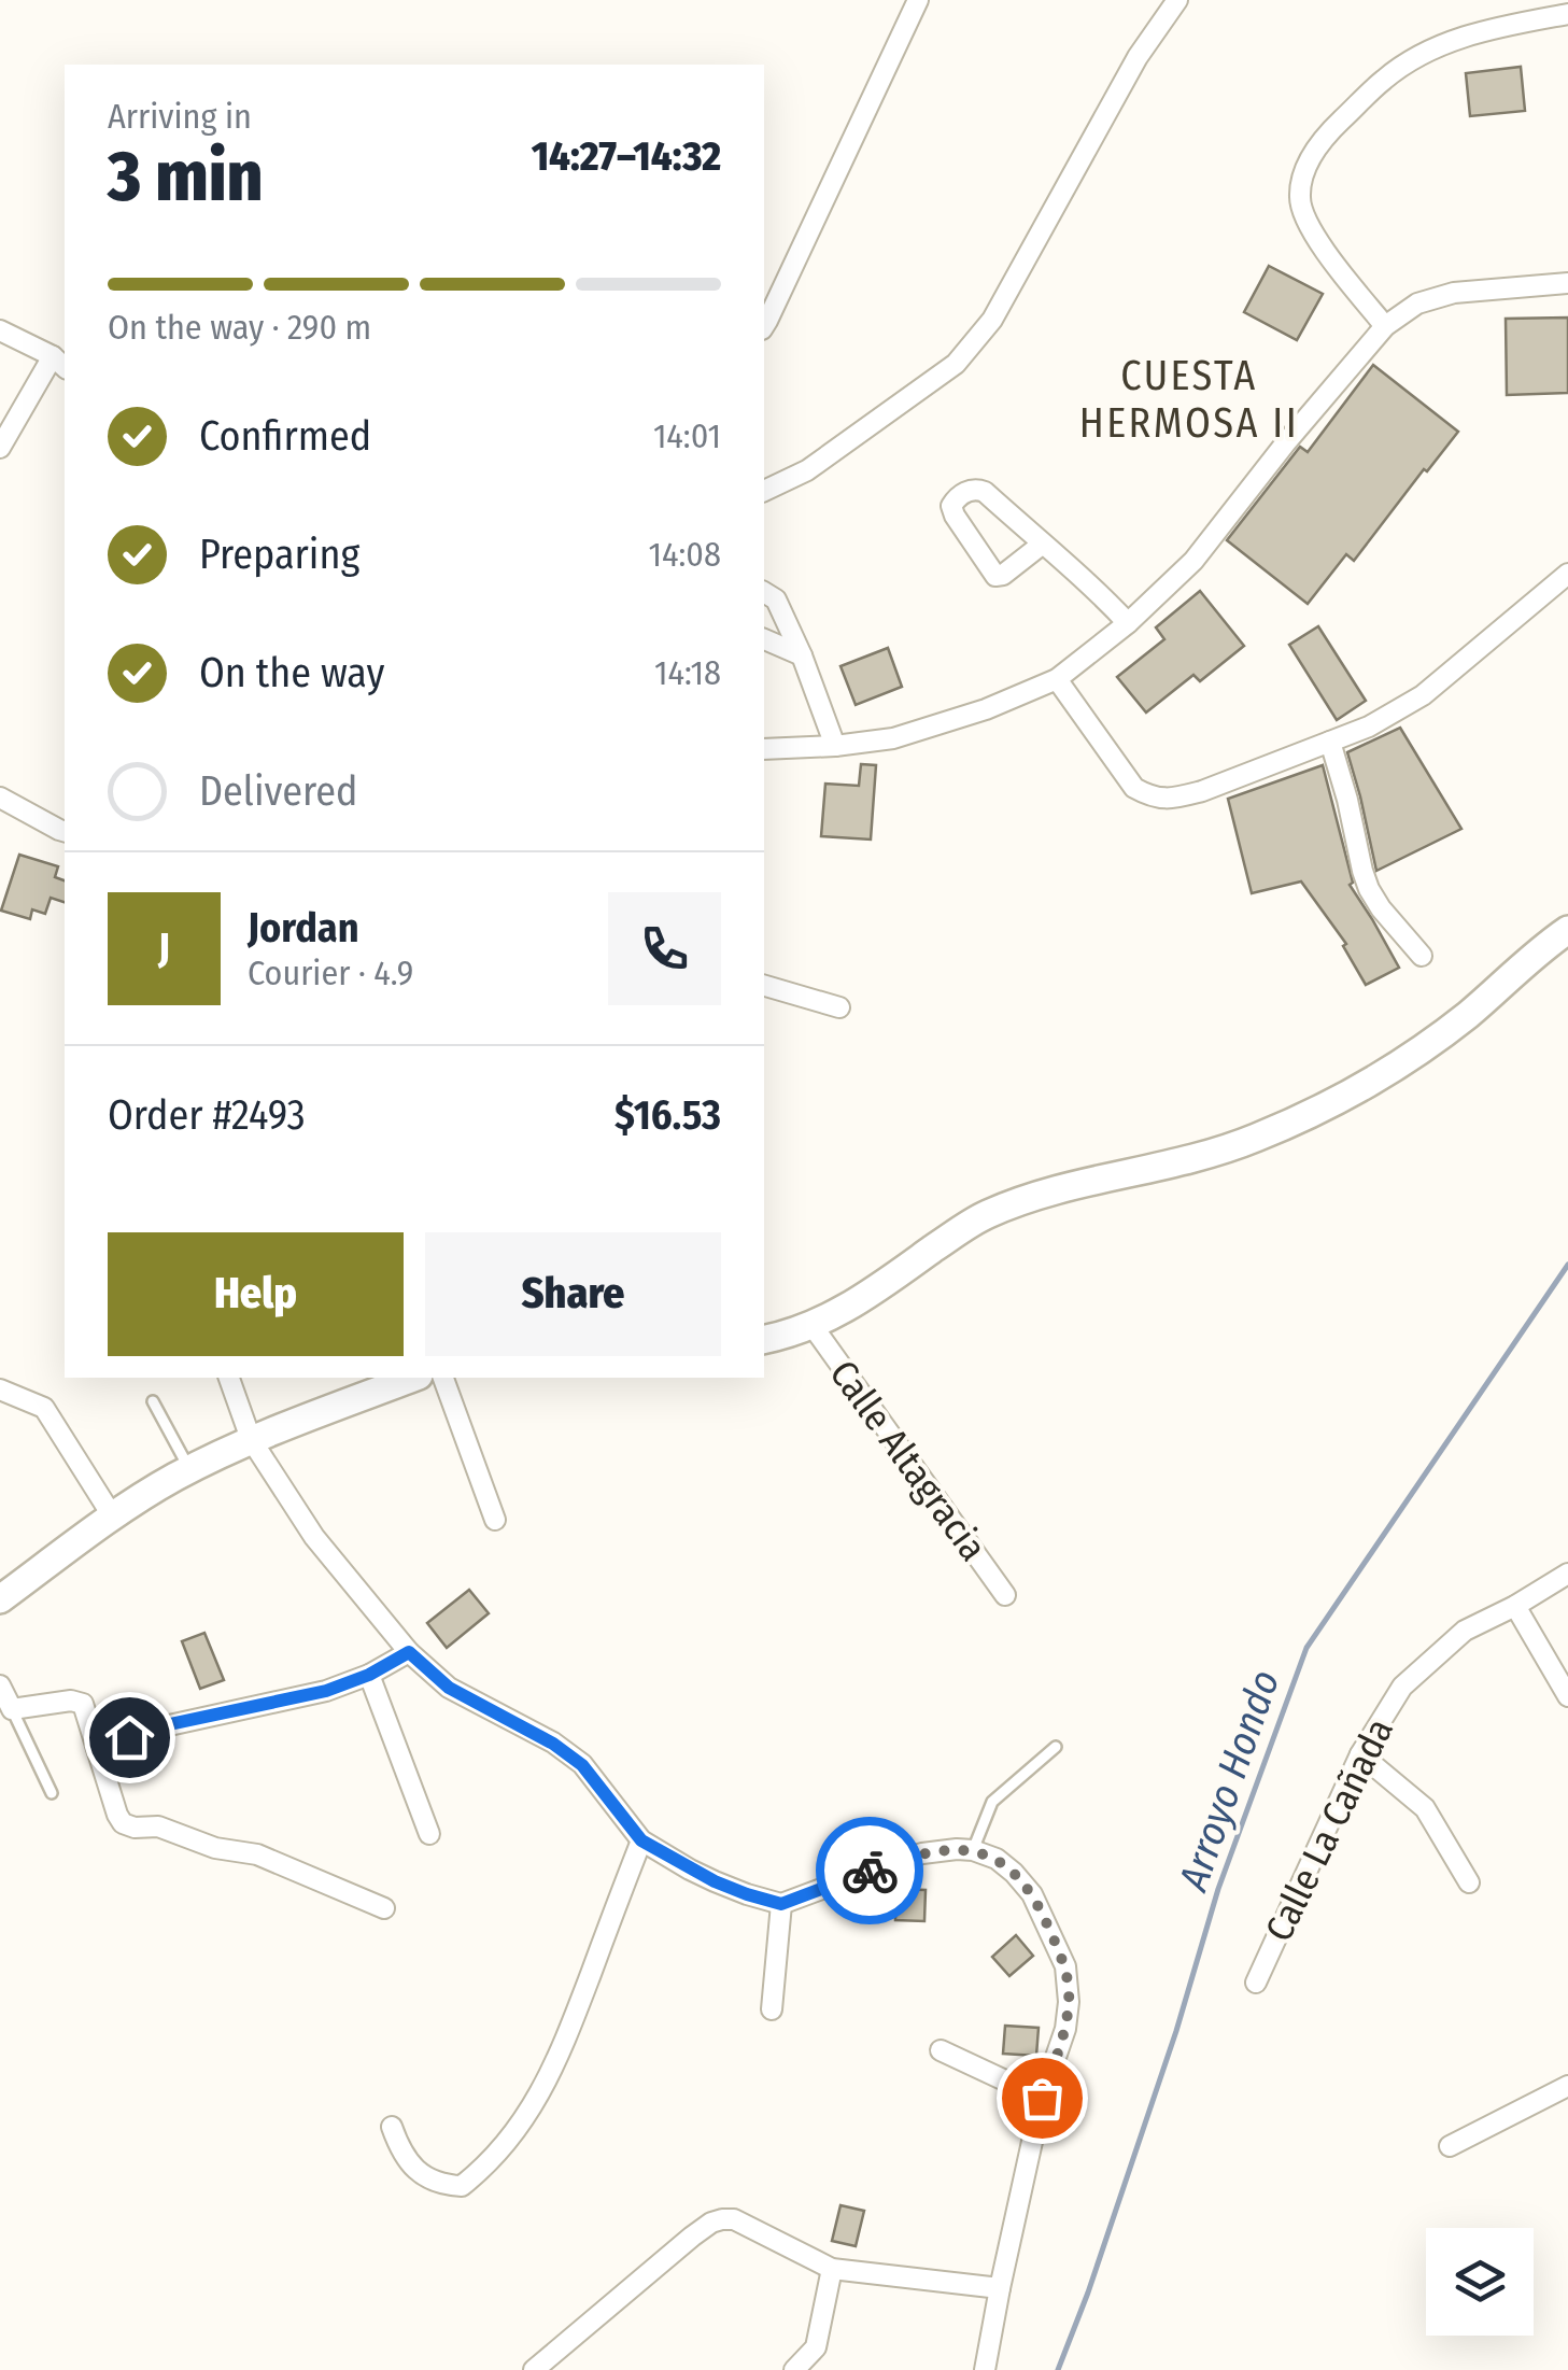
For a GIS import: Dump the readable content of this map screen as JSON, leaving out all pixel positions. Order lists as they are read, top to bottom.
{
  "streets": {
    "street": ["Calle Altagracia", "Calle La Cañada"]
  },
  "districts": ["CUESTA HERMOSA II"],
  "water": ["Arroyo Hondo"],
  "page": {
    "heading": ["3 min", "Arriving in", "14:27–14:32"],
    "panel": [
      "Jordan",
      "Courier · 4.9",
      "Order #2493",
      "$16.53"
    ],
    "bar": "On the way · 290 m",
    "list": [
      ["Confirmed", "14:01"],
      ["Preparing", "14:08"],
      ["On the way", "14:18"],
      "Delivered"
    ],
    "round": "J",
    "buttons": ["Help", "Share"]
  }
}
